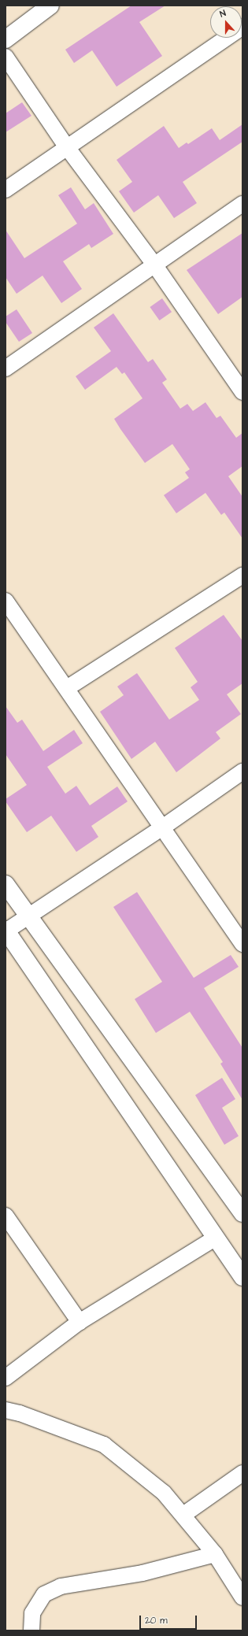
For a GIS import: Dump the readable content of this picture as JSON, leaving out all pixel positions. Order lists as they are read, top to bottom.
{
  "scale_bar": "20 m",
  "north": "top"
}
